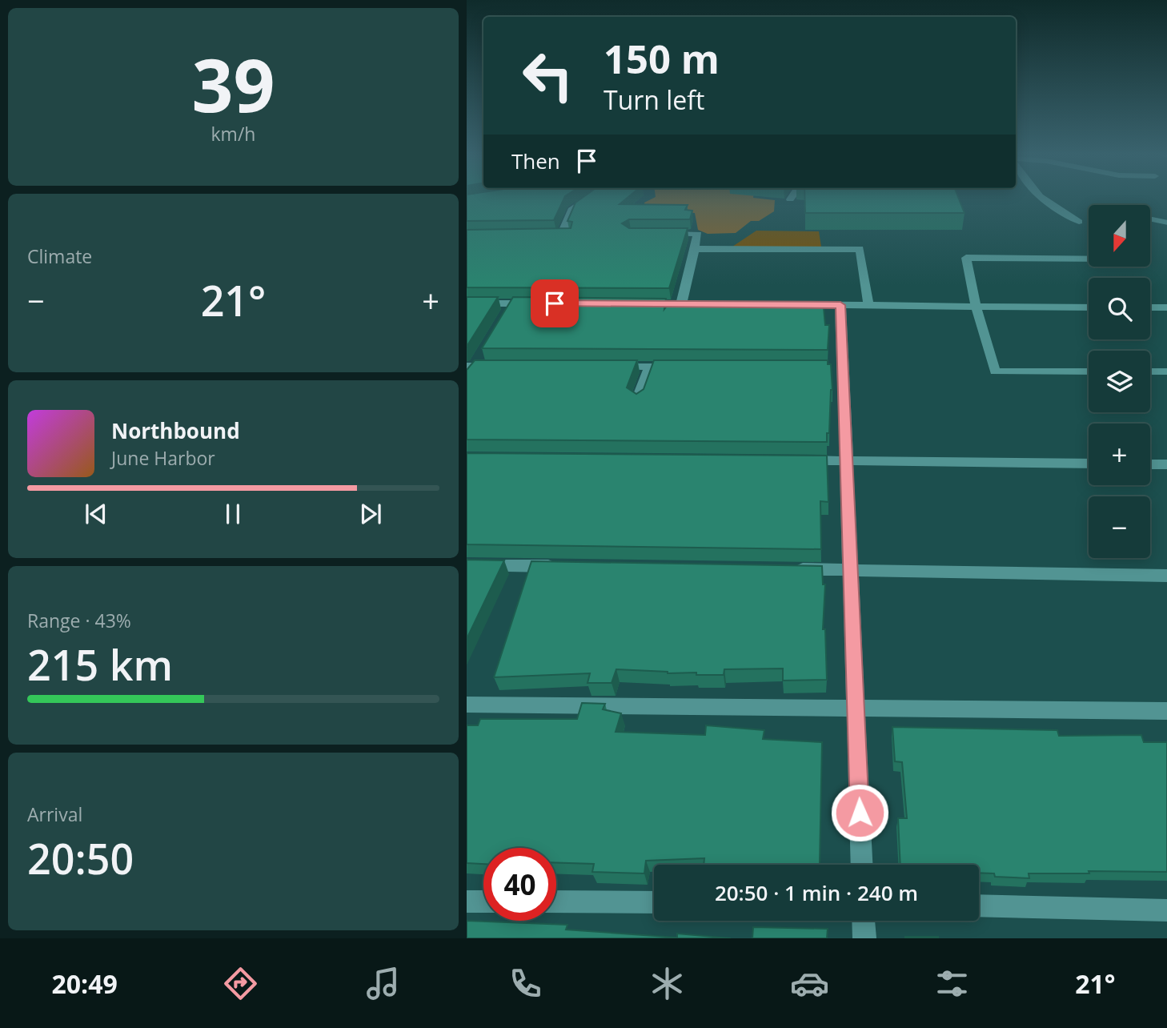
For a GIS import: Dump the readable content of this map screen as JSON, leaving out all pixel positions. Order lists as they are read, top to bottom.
{
  "north": "bottom",
  "page": {
    "tile": [
      ["39", "km/h"],
      "Climate",
      ["Range · 43%", "215 km"],
      ["Arrival", "20:50"]
    ],
    "turn": ["150 m", "Turn left"],
    "then": "Then",
    "map_buttons": ["+", "−"],
    "heat": ["−", "21°", "+"],
    "song": ["Northbound", "June Harbor"],
    "limit": "40",
    "trip": "20:50 · 1 min · 240 m",
    "tabs": ["20:49", "21°"]
  }
}
